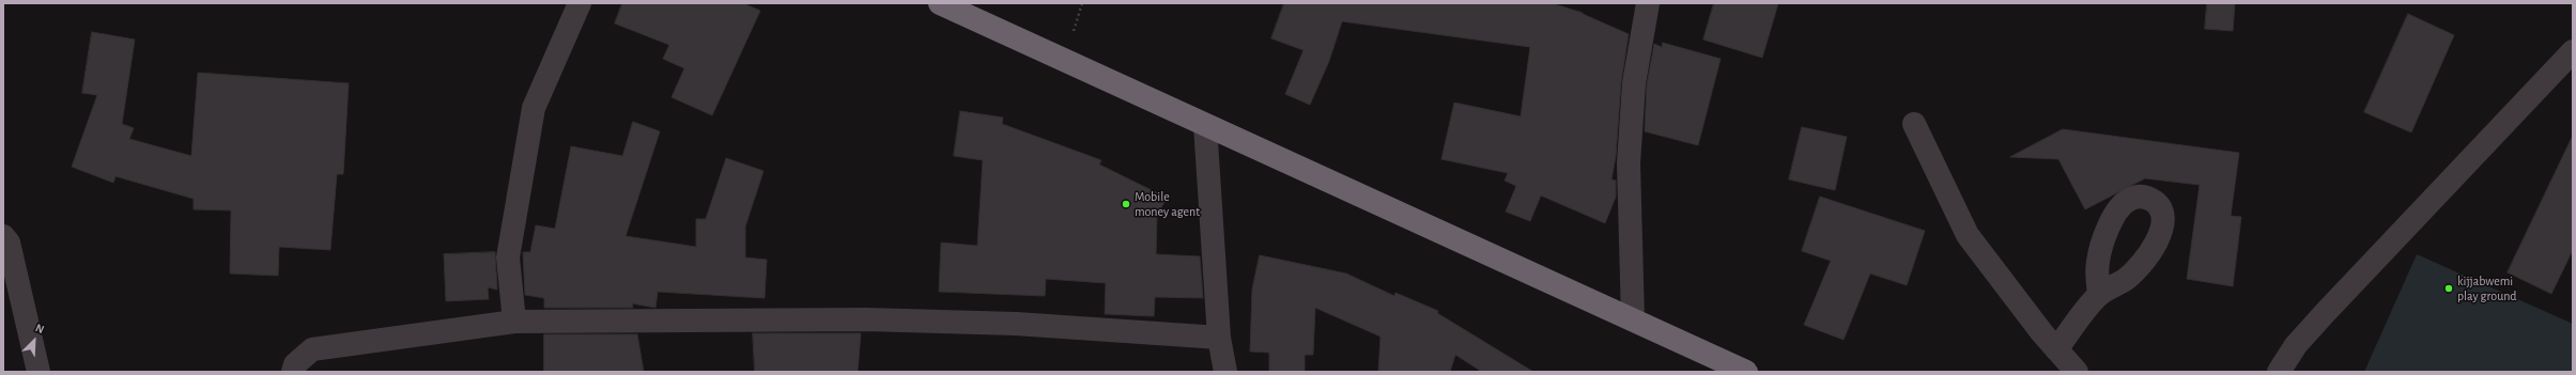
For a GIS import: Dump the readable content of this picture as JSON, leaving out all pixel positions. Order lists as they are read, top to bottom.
{
  "places": ["Mobile money agent", "kijjabwemi play ground"],
  "north": "top right"
}
